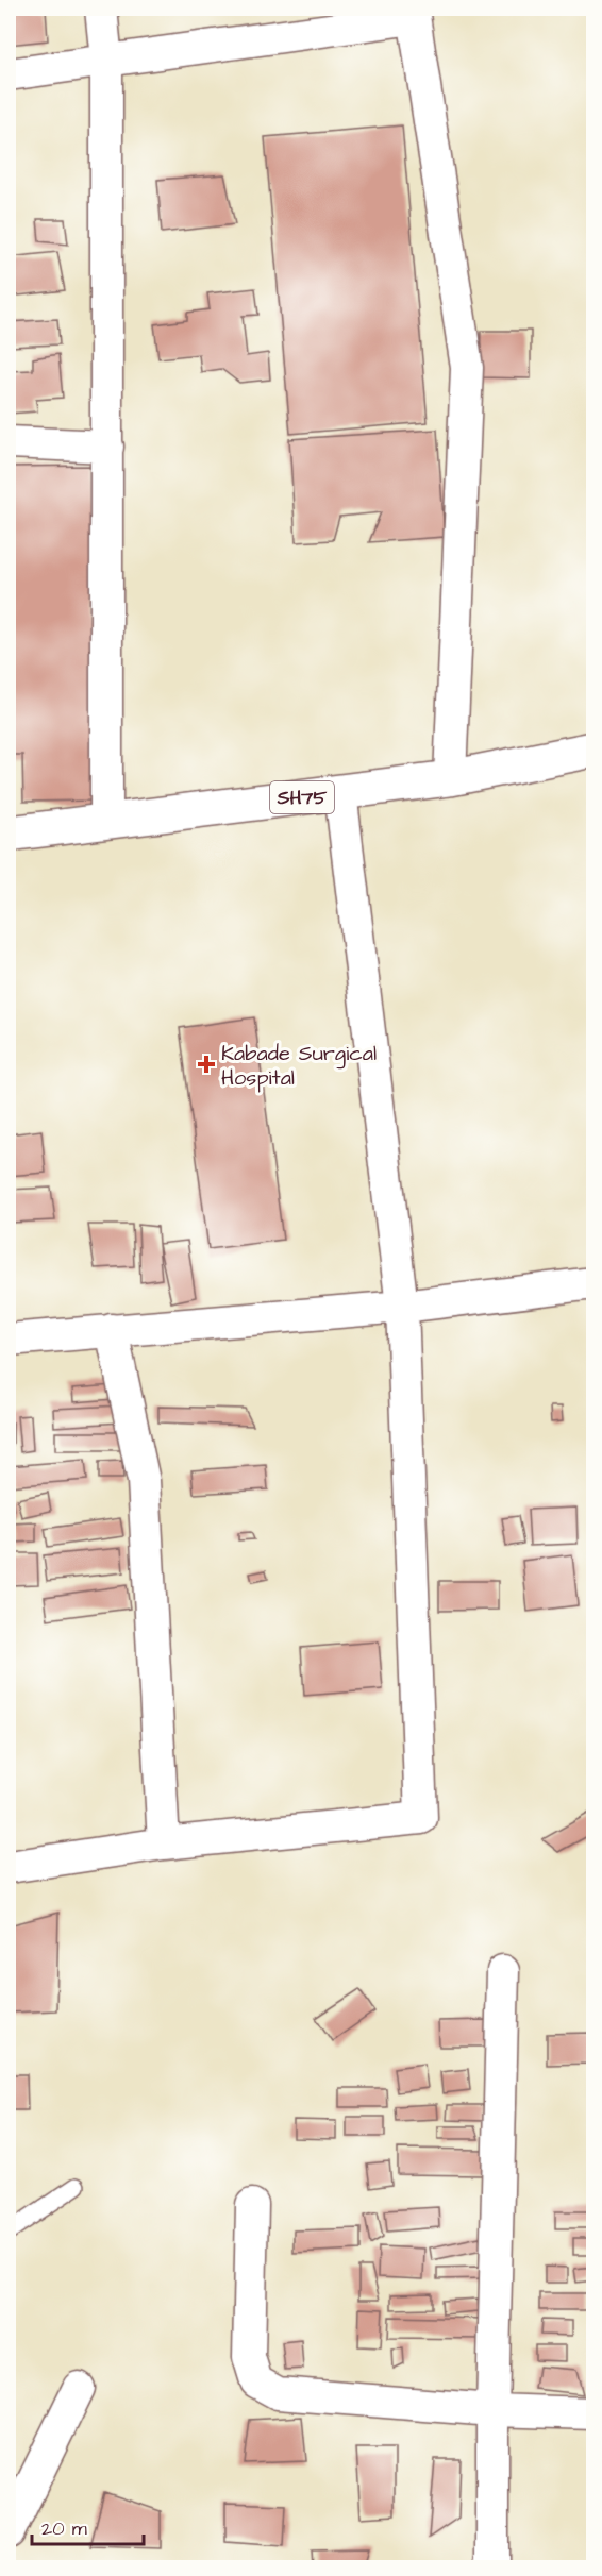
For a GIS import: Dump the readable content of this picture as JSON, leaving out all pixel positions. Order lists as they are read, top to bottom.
{
  "streets": {
    "main road": ["SH75"]
  },
  "places": {
    "health": ["Kabade Surgical Hospital"]
  },
  "scale_bar": "20 m"
}
